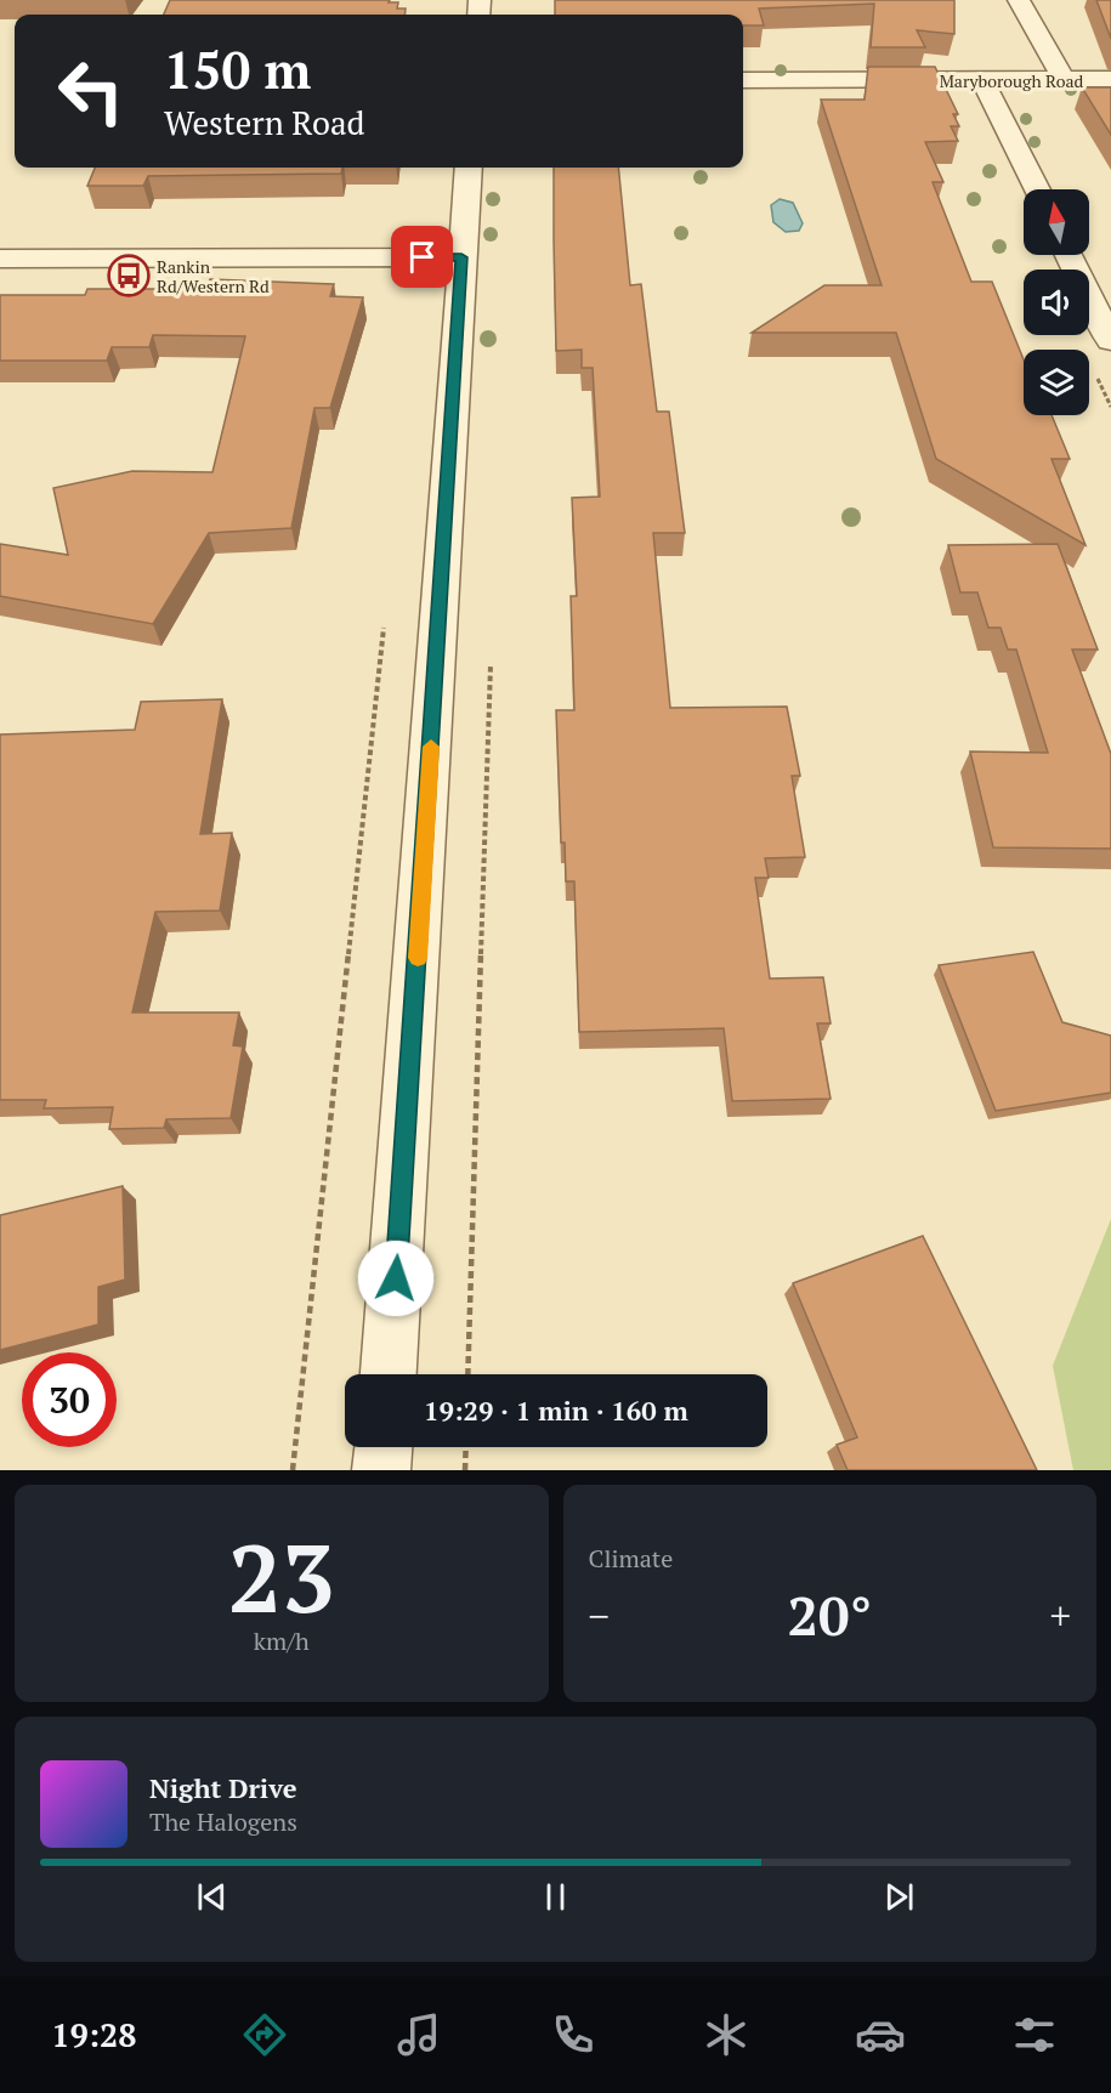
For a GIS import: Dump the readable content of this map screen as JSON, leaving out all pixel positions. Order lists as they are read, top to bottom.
{
  "streets": {
    "street": ["Maryborough Road"]
  },
  "places": {
    "bus stop": ["Rankin Rd/Western Rd"]
  },
  "north": "top",
  "page": {
    "turn": ["150 m", "Western Road"],
    "limit": "30",
    "trip": "19:29 · 1 min · 160 m",
    "tile": [
      ["23", "km/h"],
      "Climate"
    ],
    "heat": ["−", "20°", "+"],
    "song": ["Night Drive", "The Halogens"],
    "tabs": "19:28"
  }
}
